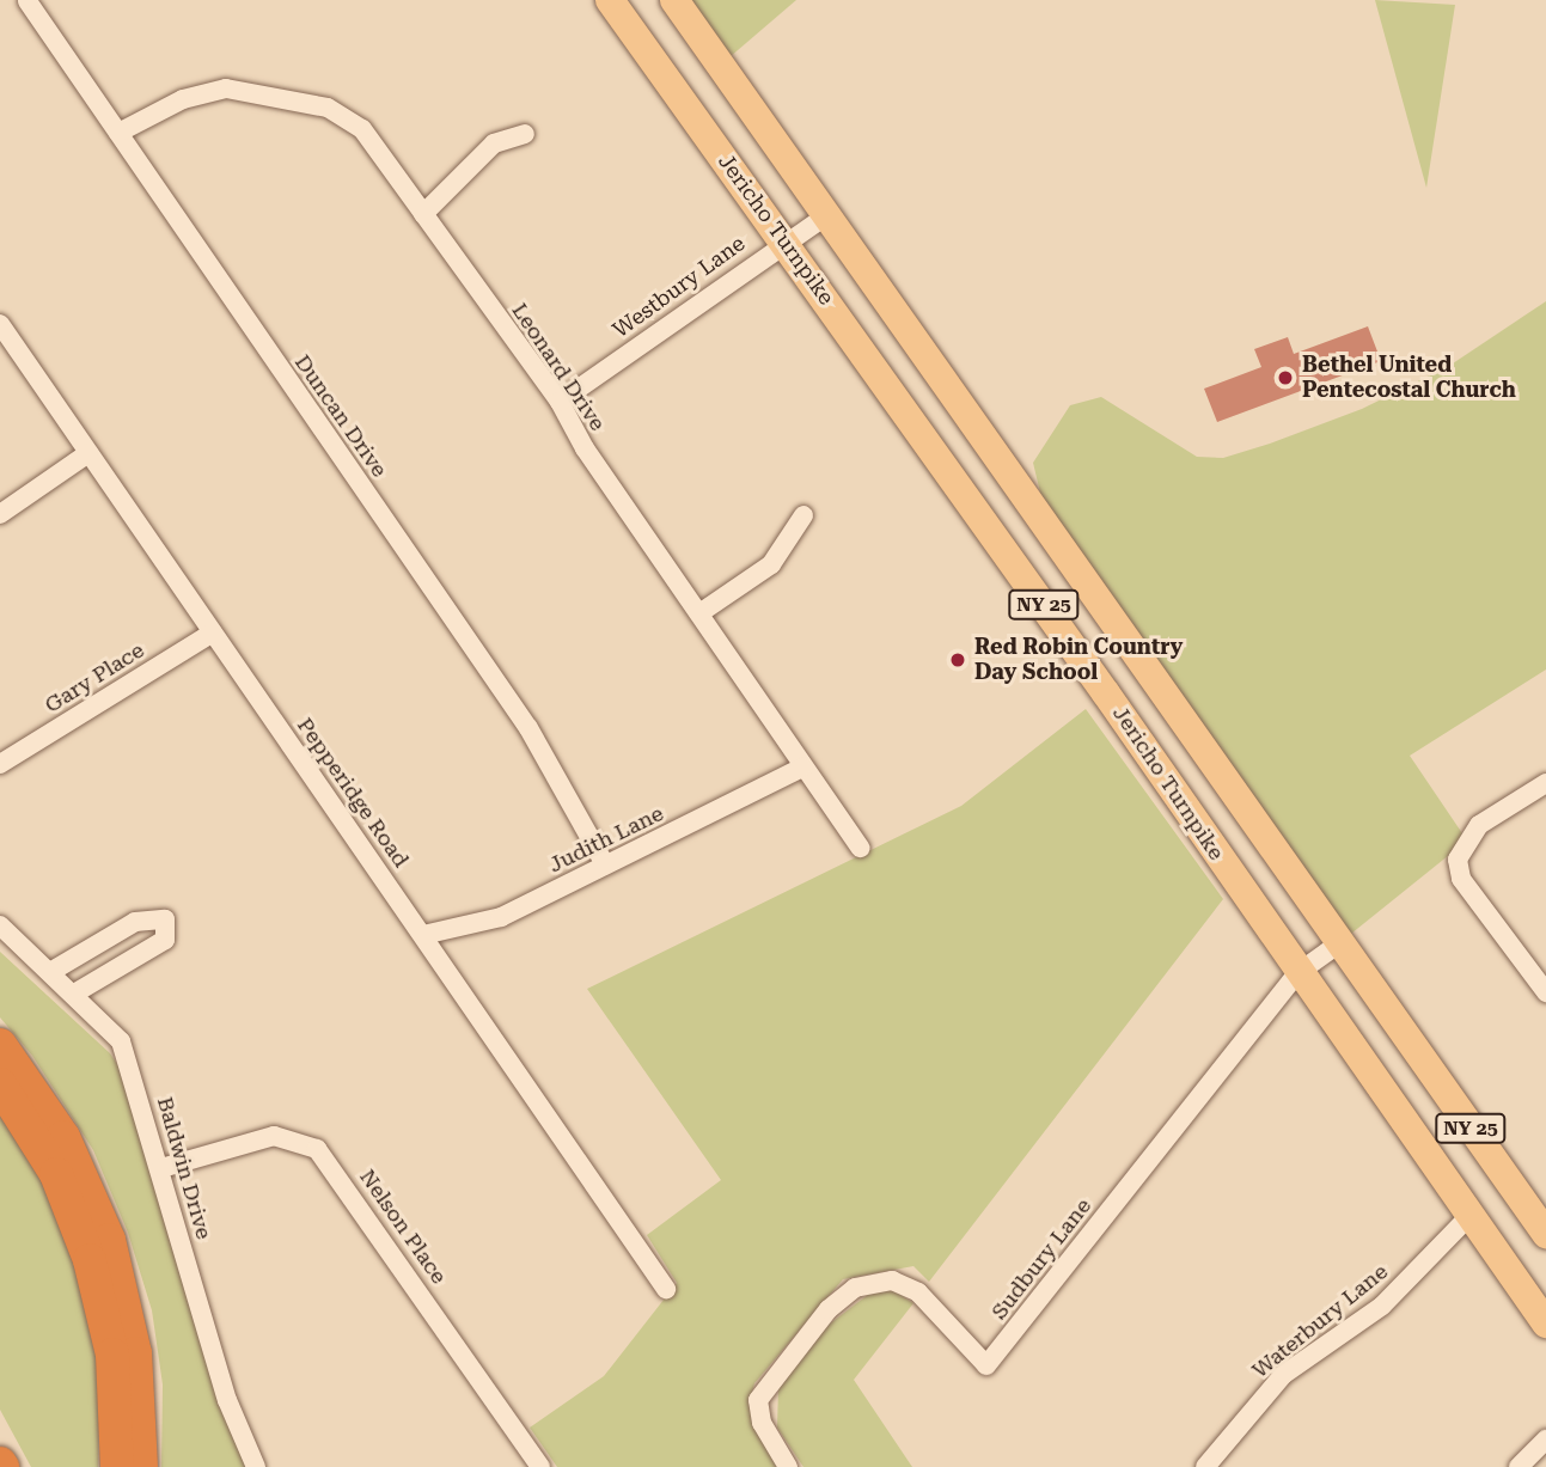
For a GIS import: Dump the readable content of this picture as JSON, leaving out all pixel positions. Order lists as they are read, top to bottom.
{
  "streets": {
    "main road": ["Jericho Turnpike", "NY 25"],
    "street": [
      "Westbury Lane",
      "Leonard Drive",
      "Duncan Drive",
      "Gary Place",
      "Pepperidge Road",
      "Judith Lane",
      "Baldwin Drive",
      "Nelson Place",
      "Sudbury Lane",
      "Waterbury Lane"
    ]
  },
  "crossings": [
    ["Jericho Turnpike", "Westbury Lane"],
    ["Jericho Turnpike", "Sudbury Lane"],
    ["Jericho Turnpike", "Waterbury Lane"],
    ["Westbury Lane", "Leonard Drive"],
    ["Westbury Lane", "NY 25"],
    ["Leonard Drive", "Duncan Drive"],
    ["Leonard Drive", "Judith Lane"],
    ["Duncan Drive", "Judith Lane"],
    ["NY 25", "Sudbury Lane"],
    ["Gary Place", "Pepperidge Road"],
    ["Pepperidge Road", "Judith Lane"],
    ["Baldwin Drive", "Nelson Place"]
  ],
  "places": ["Bethel United Pentecostal Church", "Red Robin Country Day School"]
}
